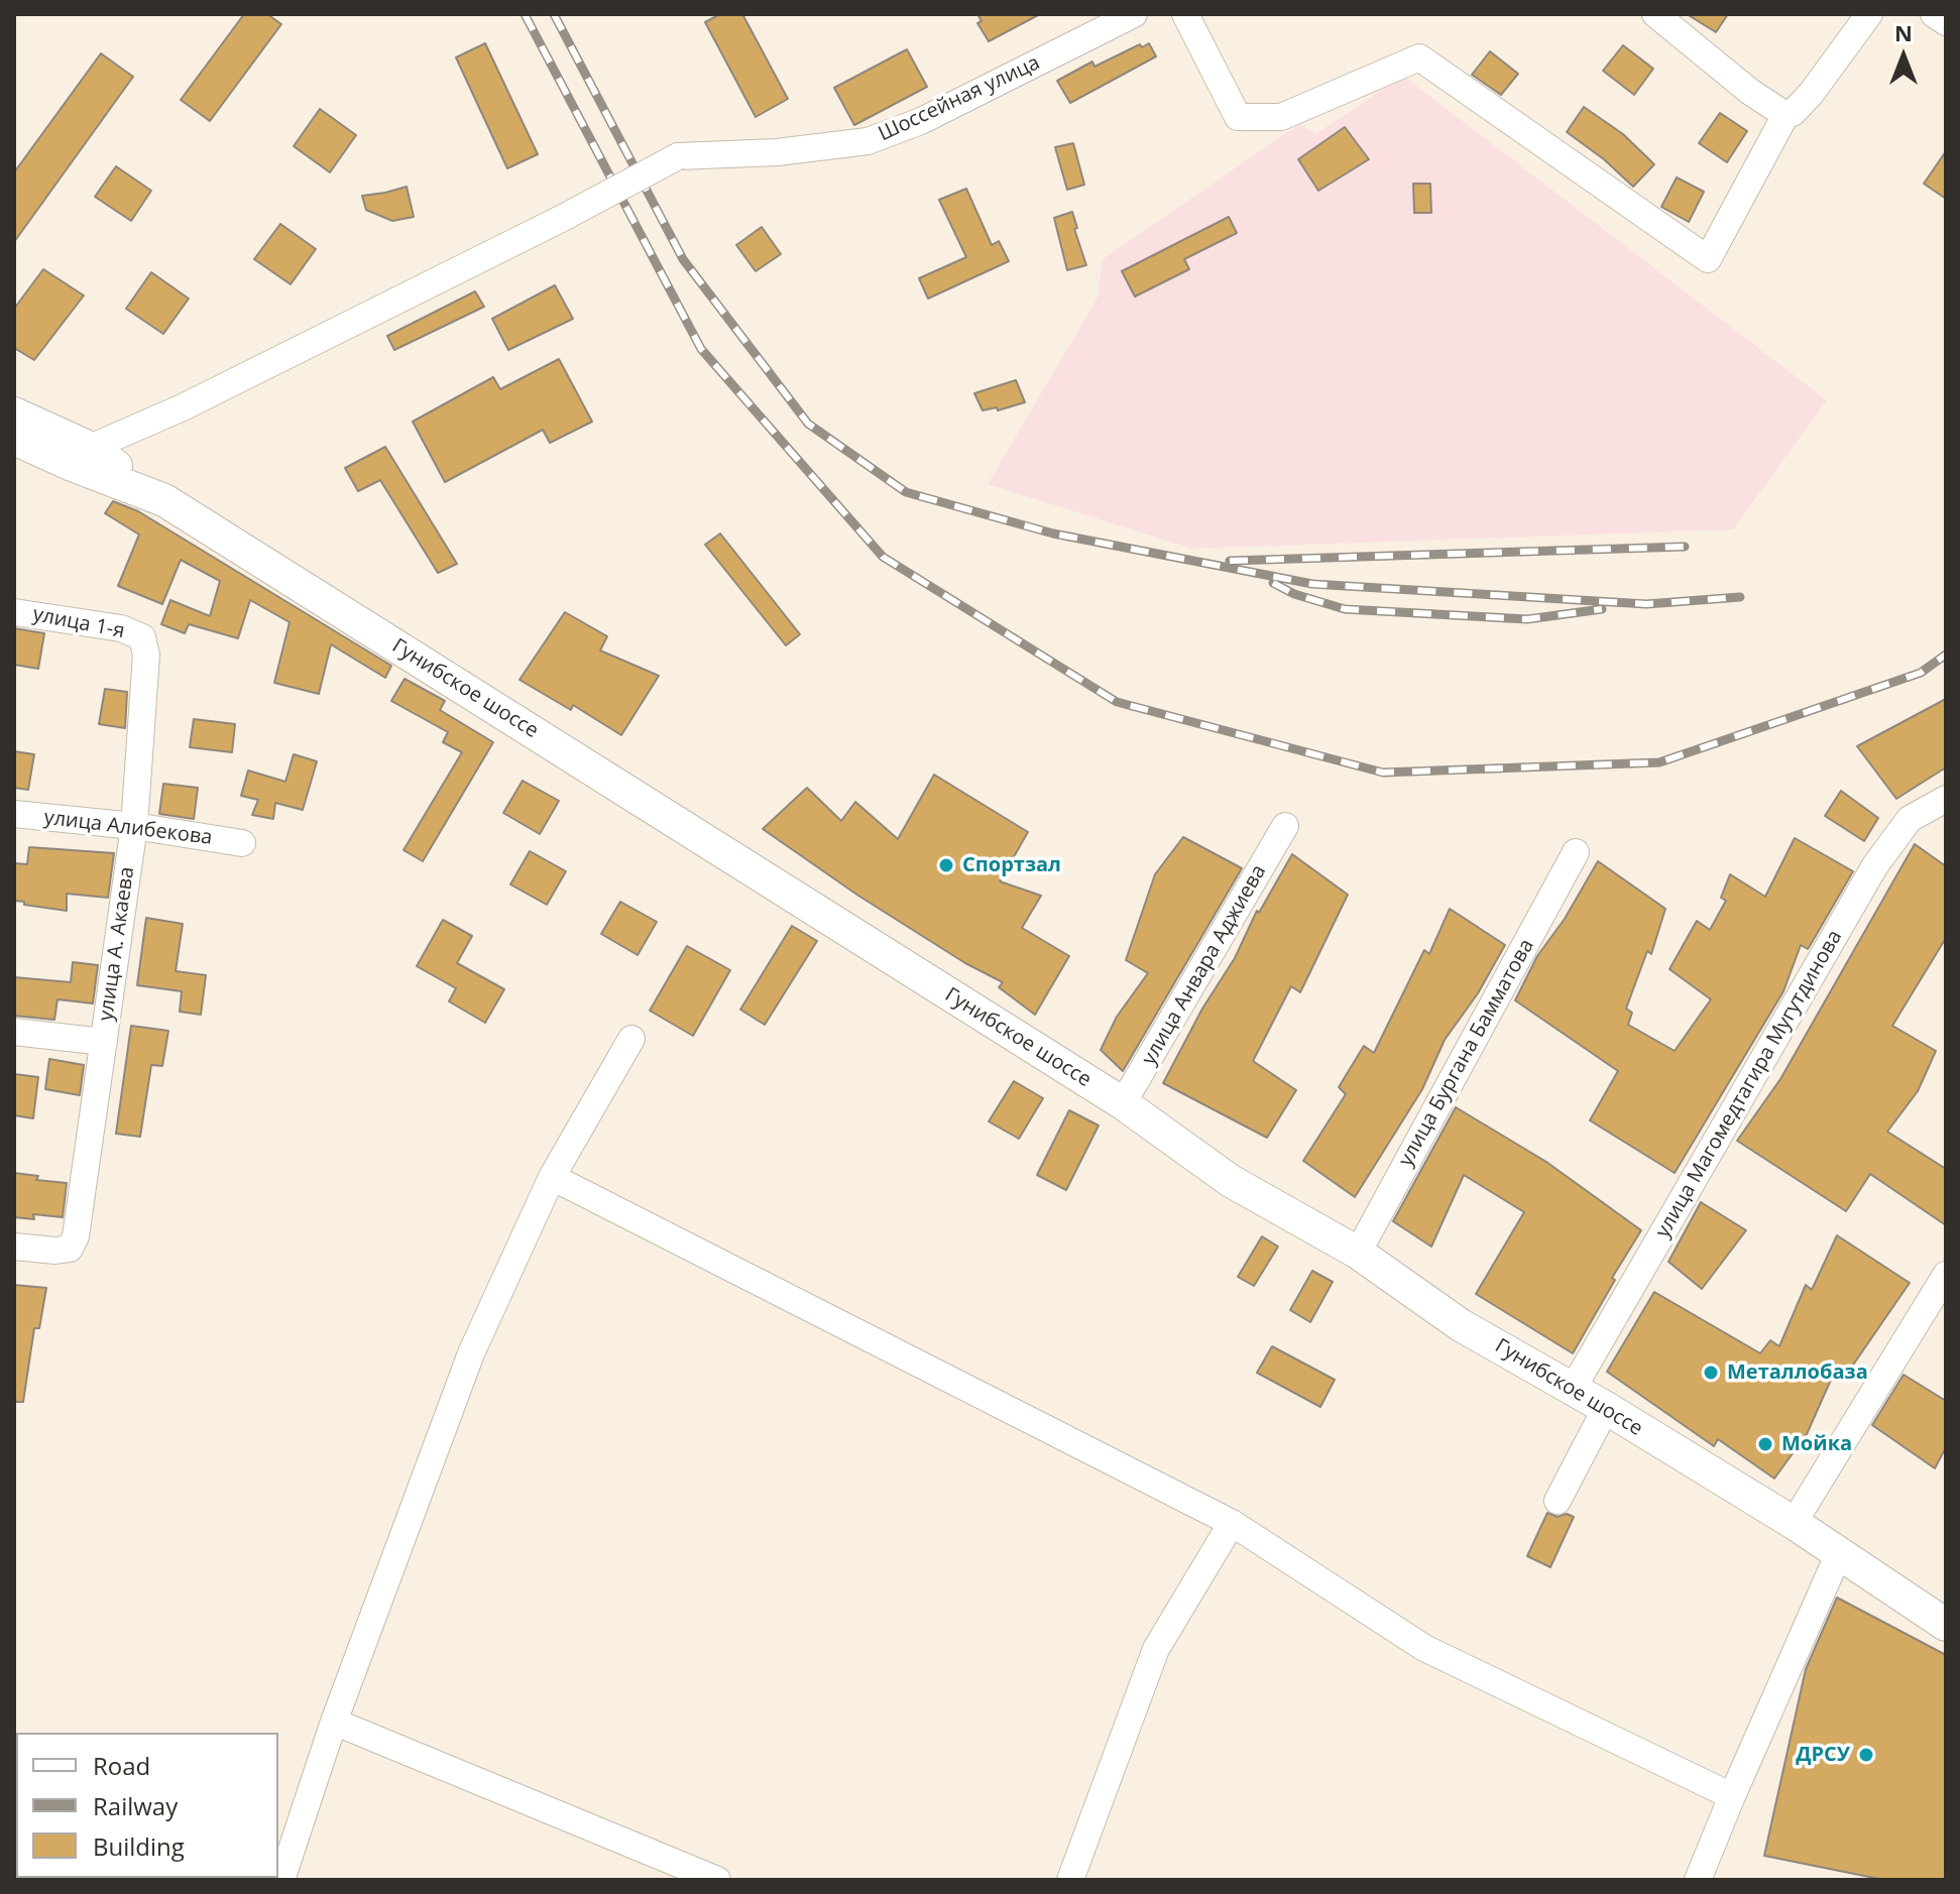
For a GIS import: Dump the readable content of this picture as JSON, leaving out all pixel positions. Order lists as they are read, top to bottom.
{
  "streets": {
    "main road": ["Гунибское шоссе"],
    "street": [
      "Шоссейная улица",
      "улица 1-я",
      "улица Алибекова",
      "улица А. Акаева",
      "улица Анвара Аджиева",
      "улица Бургана Бамматова",
      "улица Магомедтагира Мугутдинова"
    ]
  },
  "crossings": [
    ["Шоссейная улица", "Гунибское шоссе"],
    ["улица 1-я", "улица А. Акаева"],
    ["Гунибское шоссе", "улица Анвара Аджиева"],
    ["Гунибское шоссе", "улица Бургана Бамматова"],
    ["Гунибское шоссе", "улица Магомедтагира Мугутдинова"],
    ["улица Алибекова", "улица А. Акаева"]
  ],
  "places": [
    "Спортзал",
    "Металлобаза",
    "Мойка",
    "ДРСУ"
  ],
  "legend": ["Road", "Railway", "Building"],
  "north": "top"
}
